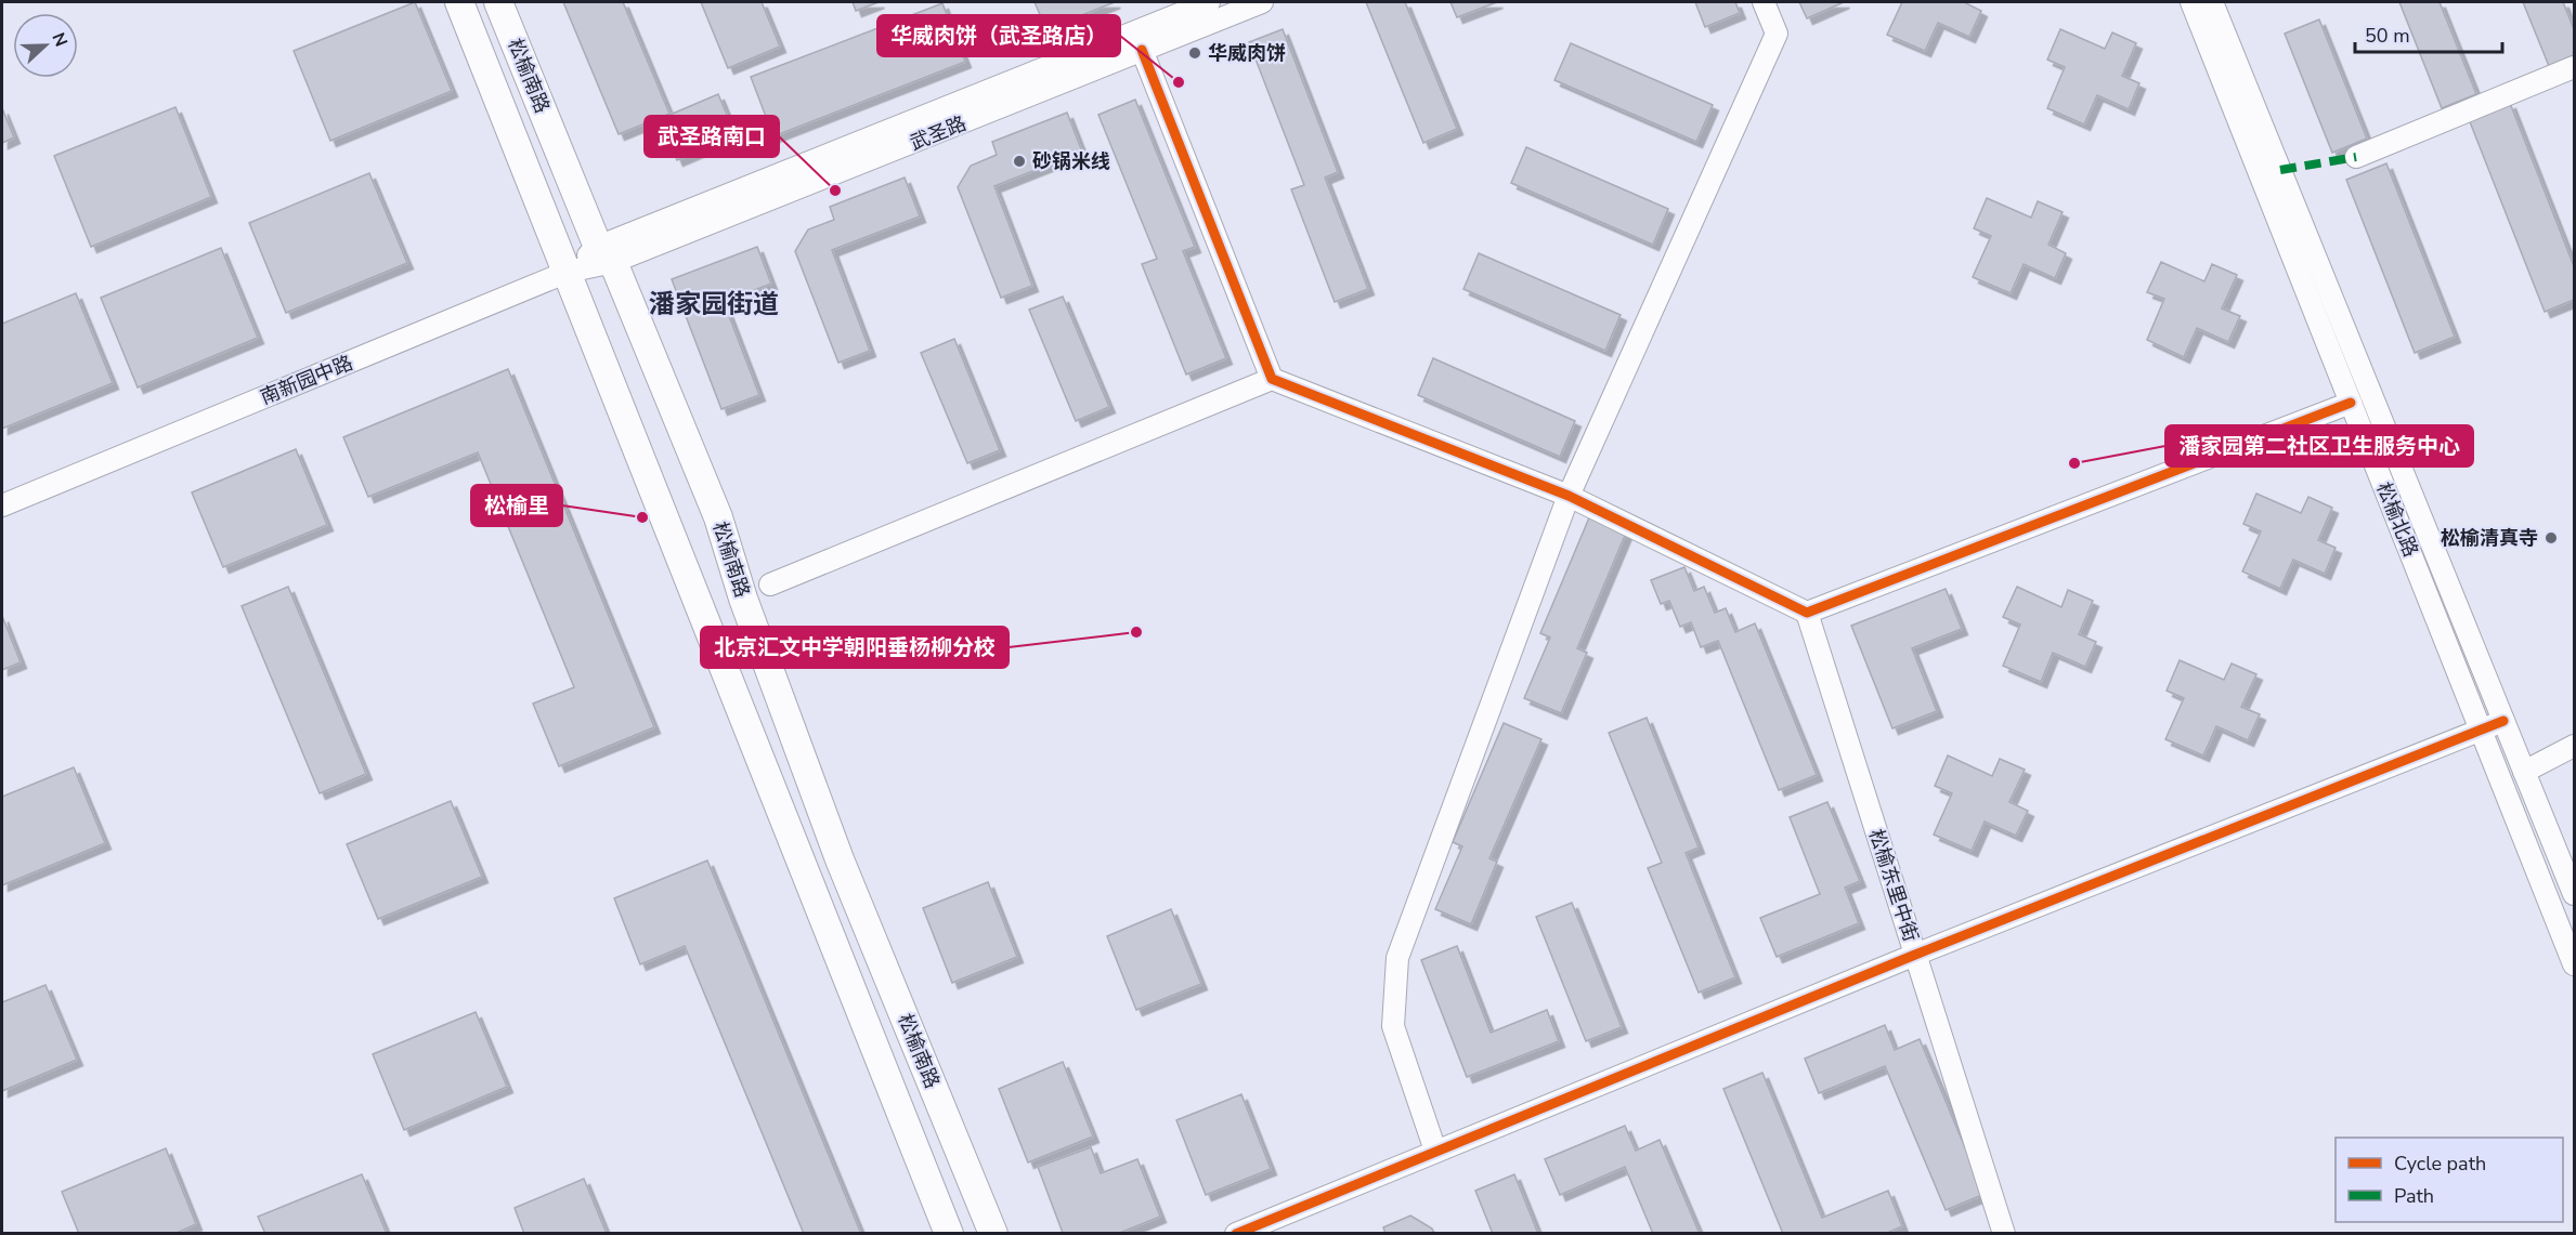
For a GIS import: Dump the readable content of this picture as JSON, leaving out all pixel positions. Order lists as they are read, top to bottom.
{
  "streets": {
    "main road": ["松榆南路"],
    "street": [
      "武圣路",
      "南新园中路",
      "松榆北路",
      "松榆东里中街"
    ]
  },
  "crossings": [
    ["松榆南路", "武圣路"],
    ["松榆南路", "南新园中路"],
    ["武圣路", "南新园中路"]
  ],
  "districts": ["潘家园街道"],
  "places": [
    "华威肉饼",
    "华威肉饼（武圣路店）",
    "砂锅米线",
    "武圣路南口",
    "潘家园第二社区卫生服务中心",
    "松榆里",
    "松榆清真寺",
    "北京汇文中学朝阳垂杨柳分校"
  ],
  "legend": ["Cycle path", "Path"],
  "scale_bar": "50 m",
  "north": "right"
}
